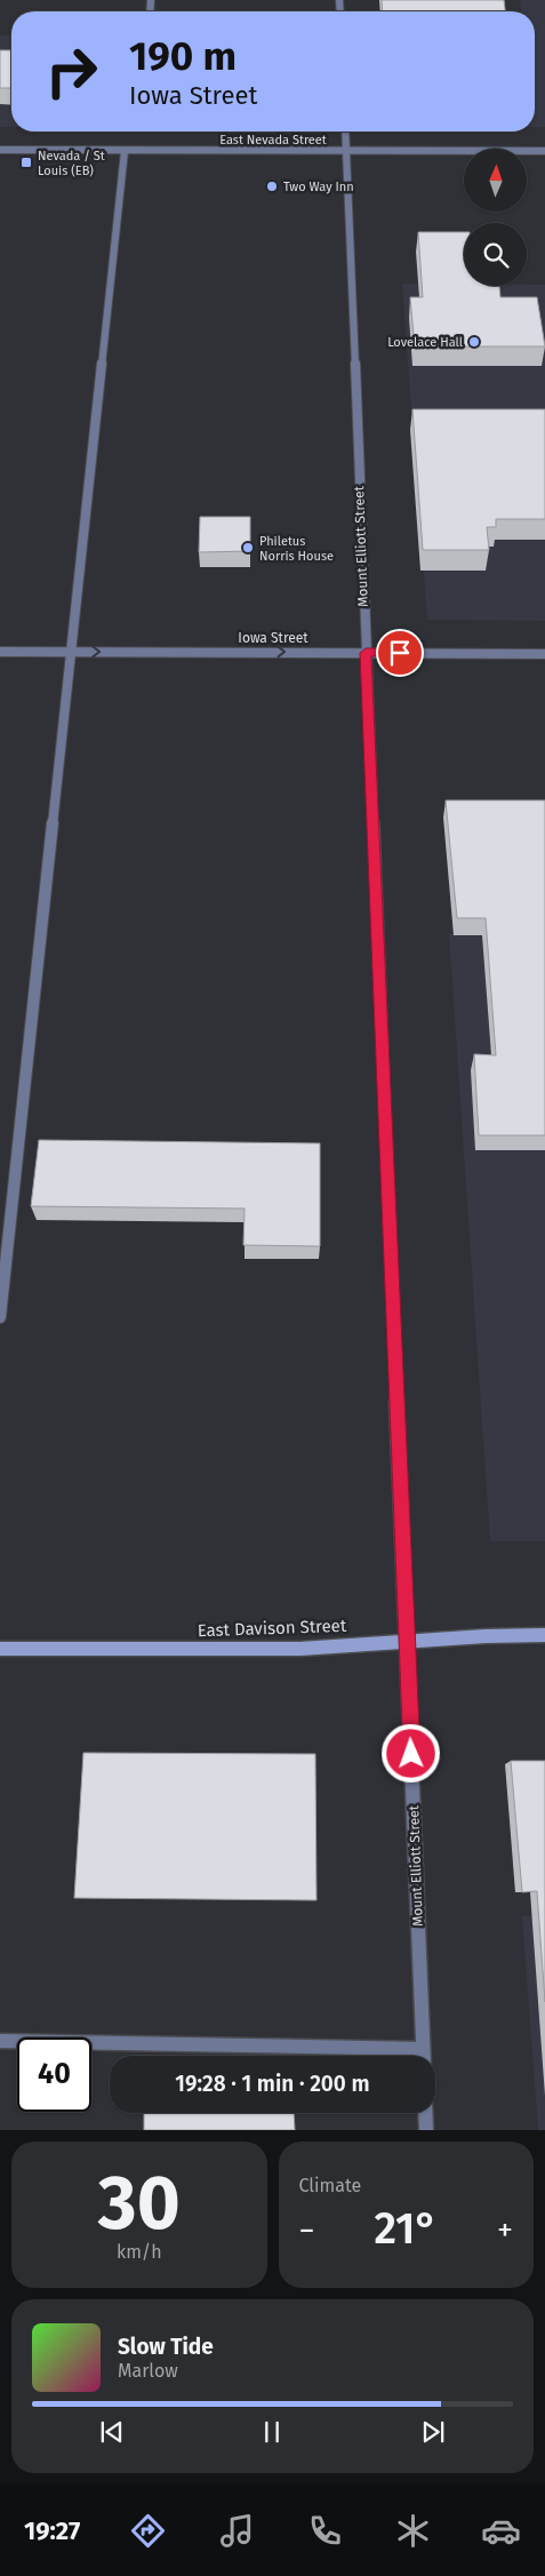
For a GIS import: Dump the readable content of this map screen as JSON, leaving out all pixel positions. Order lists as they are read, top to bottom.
{
  "streets": {
    "main road": ["East Davison Street"],
    "street": ["East Nevada Street", "Mount Elliott Street", "Iowa Street"]
  },
  "crossings": [
    ["East Nevada Street", "Mount Elliott Street"],
    ["Mount Elliott Street", "Iowa Street"],
    ["Mount Elliott Street", "East Davison Street"]
  ],
  "one_way": ["Iowa Street"],
  "places": {
    "transit": ["Nevada / St Louis (EB)"],
    "other": ["Two Way Inn", "Lovelace Hall", "Philetus Norris House"]
  },
  "north": "top",
  "page": {
    "turn": ["190 m", "Iowa Street"],
    "limit": "40",
    "trip": "19:28 · 1 min · 200 m",
    "tile": [
      ["30", "km/h"],
      "Climate"
    ],
    "heat": ["−", "21°", "+"],
    "song": ["Slow Tide", "Marlow"],
    "tabs": "19:27"
  }
}
